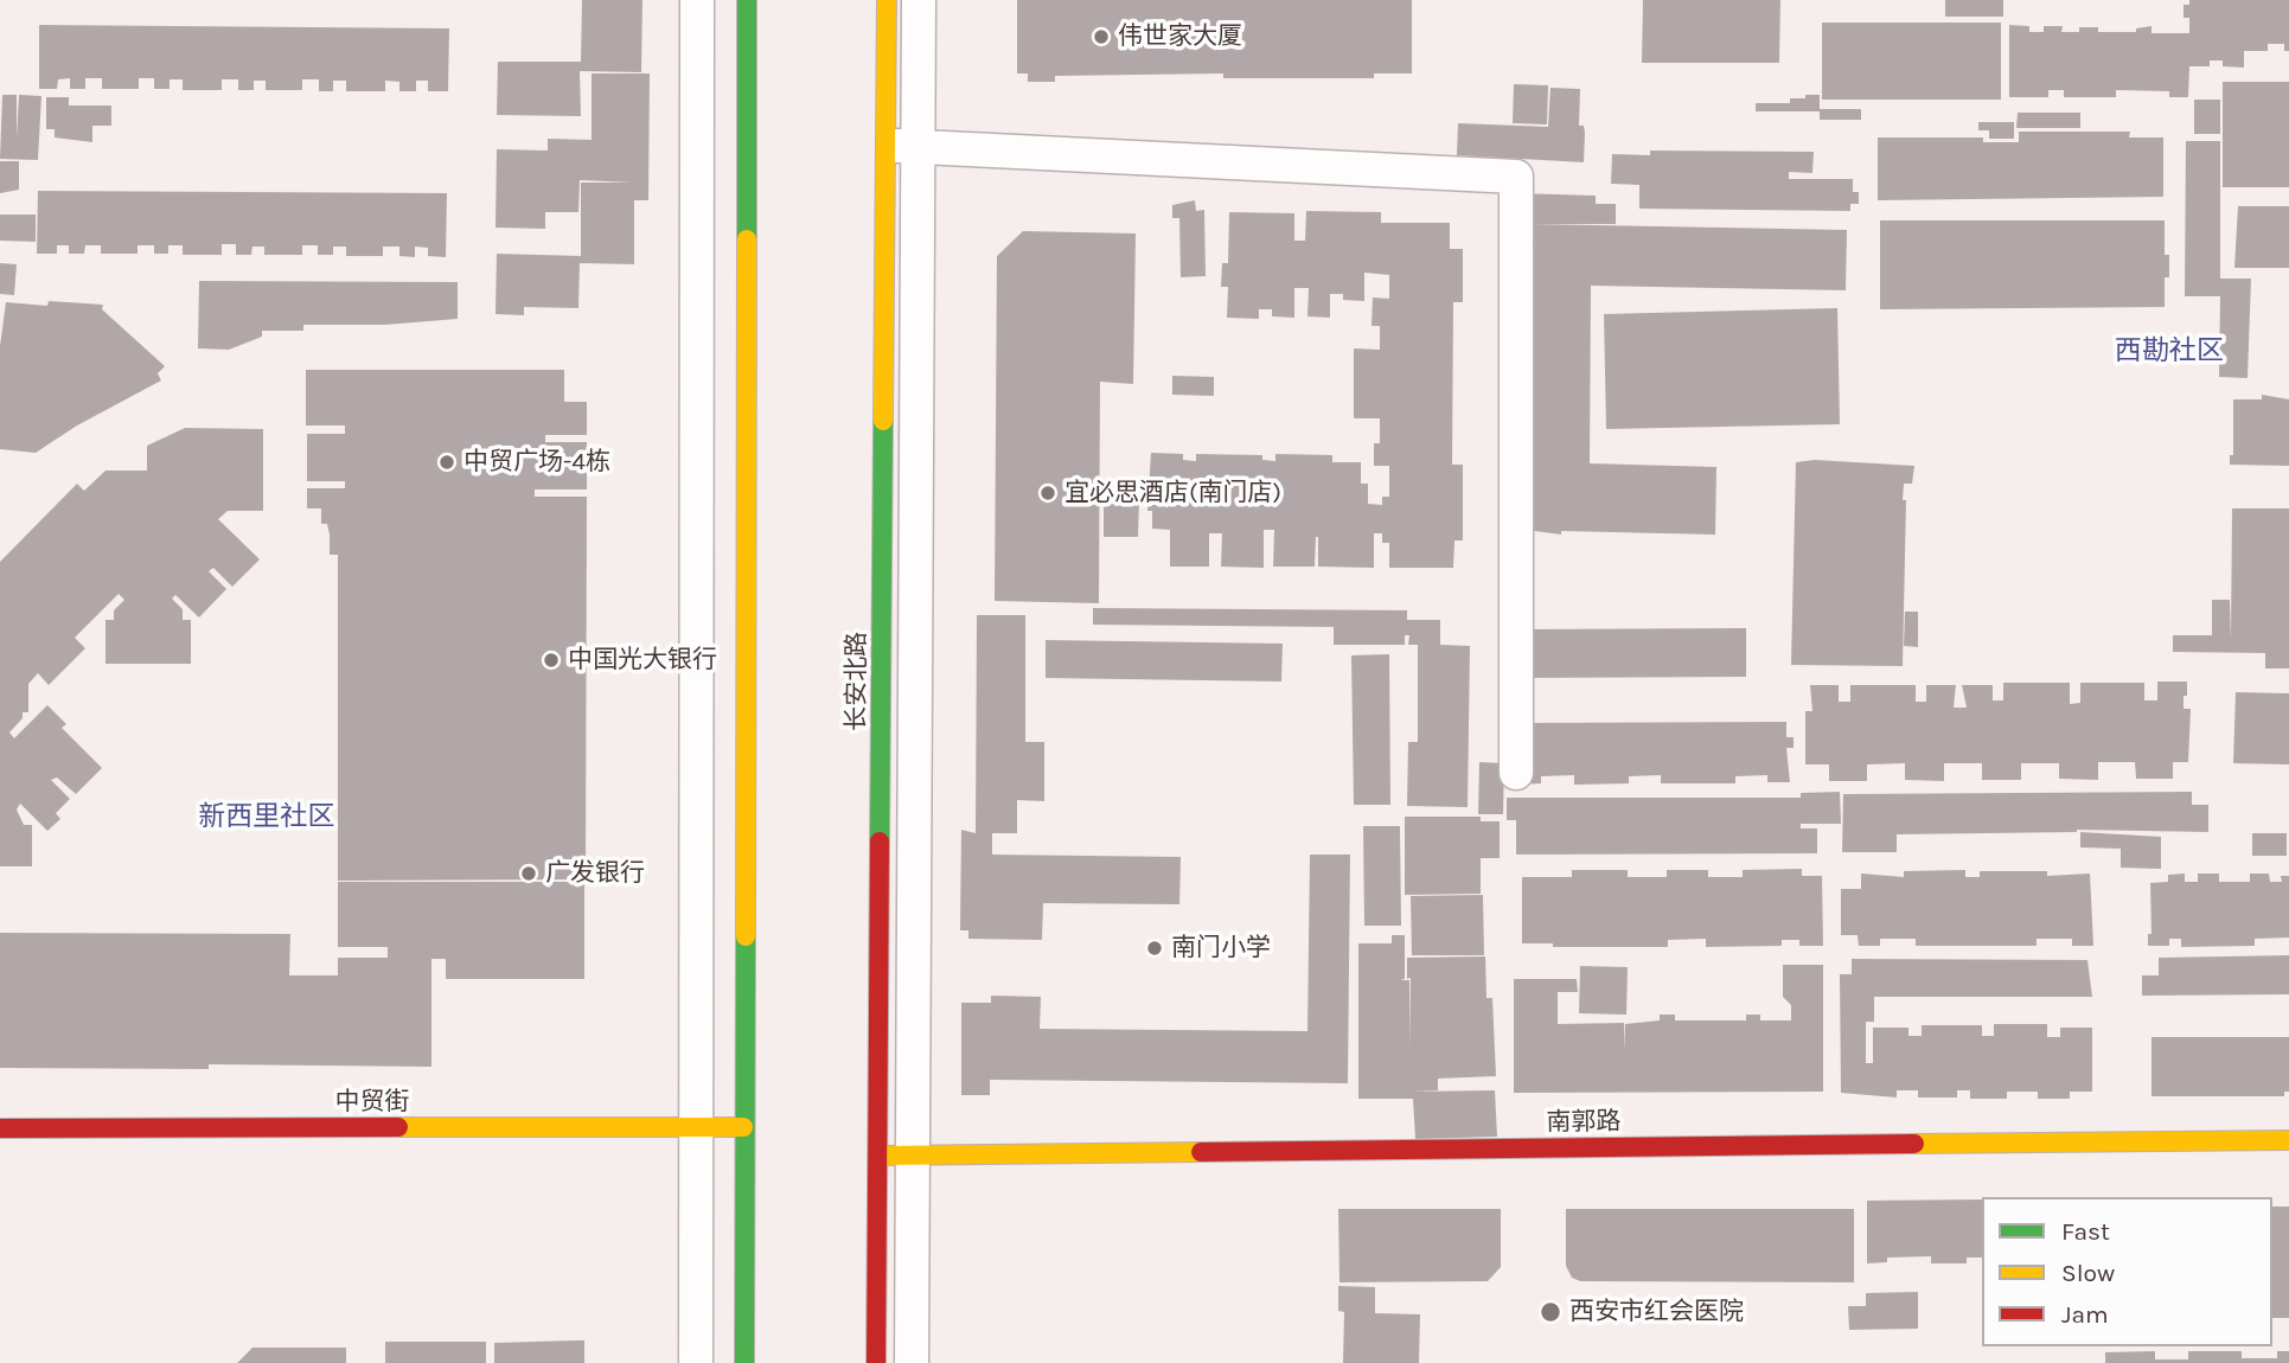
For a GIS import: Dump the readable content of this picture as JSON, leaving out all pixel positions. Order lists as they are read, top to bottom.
{
  "streets": {
    "main road": ["长安北路", "中贸街", "南郭路"]
  },
  "crossings": [
    ["长安北路", "南郭路"]
  ],
  "districts": ["西勘社区", "新西里社区"],
  "places": [
    "伟世家大厦",
    "中贸广场-4栋",
    "宜必思酒店(南门店)",
    "中国光大银行",
    "广发银行",
    "南门小学",
    "西安市红会医院"
  ],
  "legend": ["Fast", "Slow", "Jam"]
}
